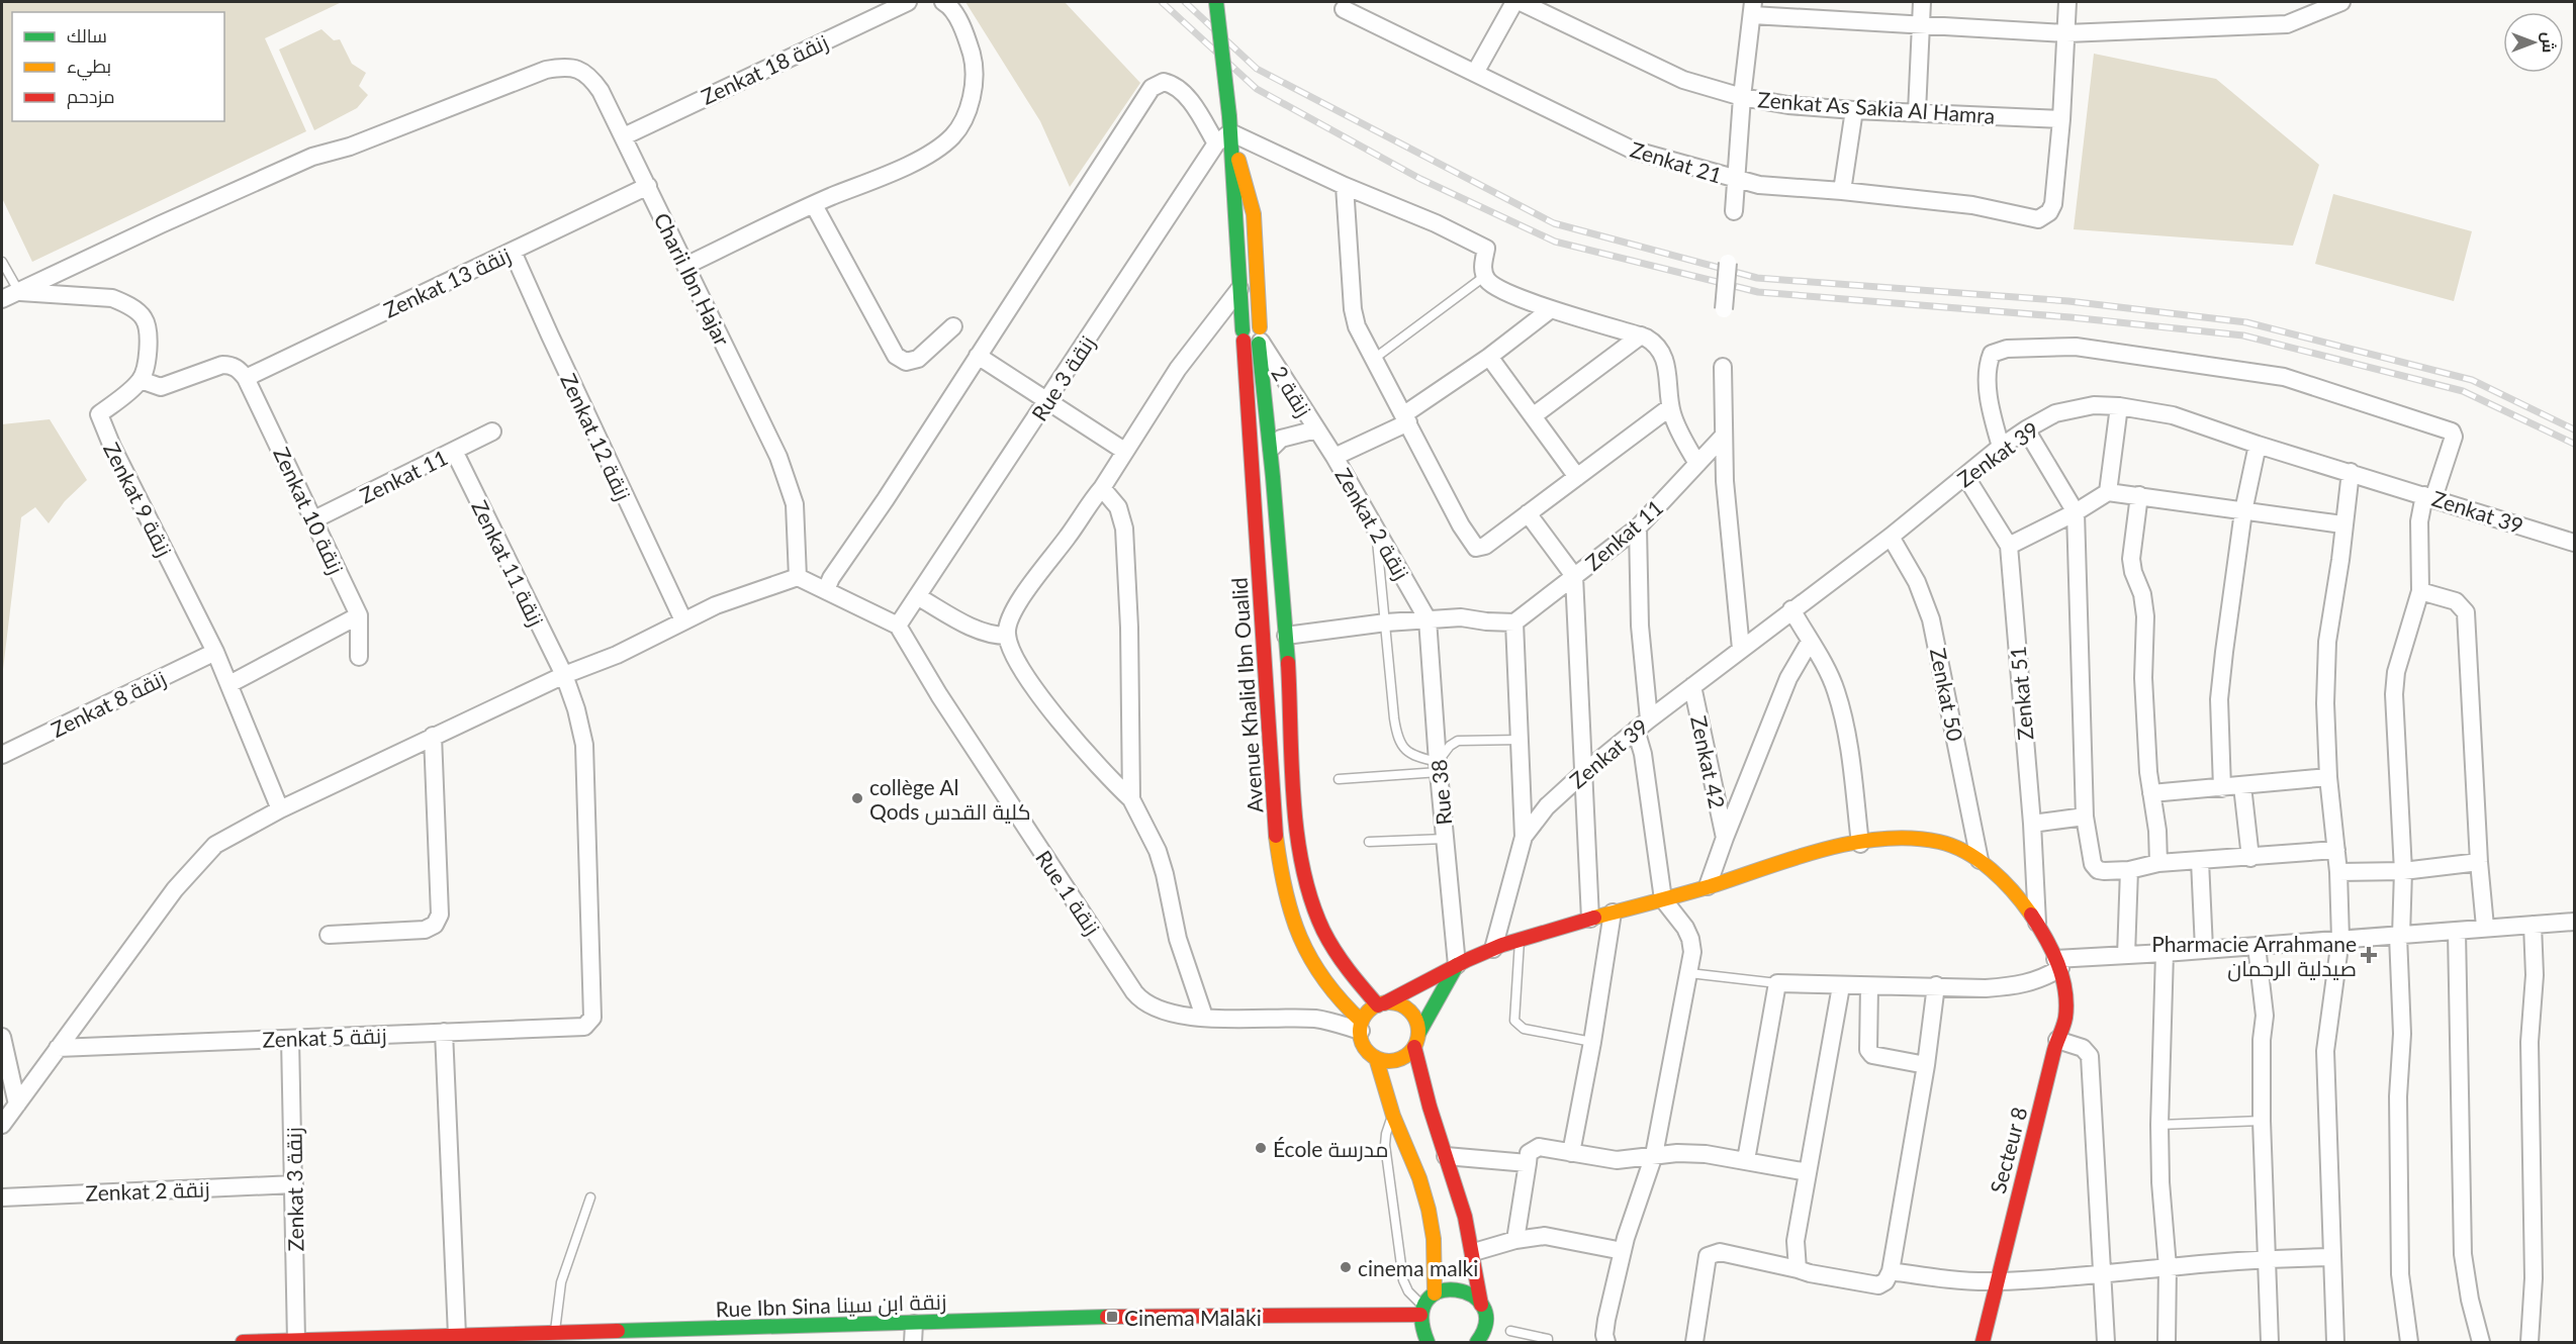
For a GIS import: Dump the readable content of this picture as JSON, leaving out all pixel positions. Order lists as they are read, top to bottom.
{
  "streets": {
    "main road": ["Avenue Khalid Ibn Oualid", "Secteur 8", "Rue Ibn Sina زنقة ابن سينا"],
    "street": [
      "Zenkat 18 زنقة",
      "Zenkat As Sakia Al Hamra",
      "Zenkat 21",
      "Charii Ibn Hajar",
      "Zenkat 13 زنقة",
      "Rue 3 زنقة",
      "زنقة 2",
      "Zenkat 12 زنقة",
      "Zenkat 39",
      "Zenkat 11",
      "Zenkat 9 زنقة",
      "Zenkat 10 زنقة",
      "Zenkat 2 زنقة",
      "Zenkat 11 زنقة",
      "Zenkat 51",
      "Zenkat 50",
      "Zenkat 8 زنقة",
      "Zenkat 42",
      "Rue 38",
      "Rue 1 زنقة",
      "Zenkat 5 زنقة",
      "Zenkat 3 زنقة"
    ]
  },
  "crossings": [
    ["Zenkat 18 زنقة", "Charii Ibn Hajar"],
    ["Zenkat As Sakia Al Hamra", "Zenkat 21"],
    ["Charii Ibn Hajar", "Zenkat 13 زنقة"],
    ["Zenkat 13 زنقة", "Zenkat 12 زنقة"],
    ["Zenkat 13 زنقة", "Zenkat 10 زنقة"],
    ["Rue 3 زنقة", "Avenue Khalid Ibn Oualid"],
    ["Rue 3 زنقة", "Rue 1 زنقة"],
    ["زنقة 2", "Zenkat 2 زنقة"],
    ["زنقة 2", "Avenue Khalid Ibn Oualid"],
    ["Zenkat 39", "Zenkat 11"],
    ["Zenkat 39", "Zenkat 51"],
    ["Zenkat 39", "Zenkat 50"],
    ["Zenkat 39", "Zenkat 42"],
    ["Zenkat 11", "Zenkat 10 زنقة"],
    ["Zenkat 11", "Zenkat 11 زنقة"],
    ["Zenkat 9 زنقة", "Zenkat 8 زنقة"],
    ["Zenkat 2 زنقة", "Rue 38"],
    ["Zenkat 2 زنقة", "Zenkat 3 زنقة"],
    ["Zenkat 11 زنقة", "Zenkat 5 زنقة"],
    ["Avenue Khalid Ibn Oualid", "Rue 1 زنقة"],
    ["Zenkat 5 زنقة", "Zenkat 3 زنقة"],
    ["Zenkat 3 زنقة", "Rue Ibn Sina زنقة ابن سينا"]
  ],
  "places": {
    "other": ["collège Al Qods كلية القدس", "École مدرسة", "cinema malki"],
    "health": ["Pharmacie Arrahmane صيدلية الرحمان"],
    "transit": ["Cinema Malaki"]
  },
  "legend": ["سالك", "بطيء", "مزدحم"],
  "north": "right"
}
